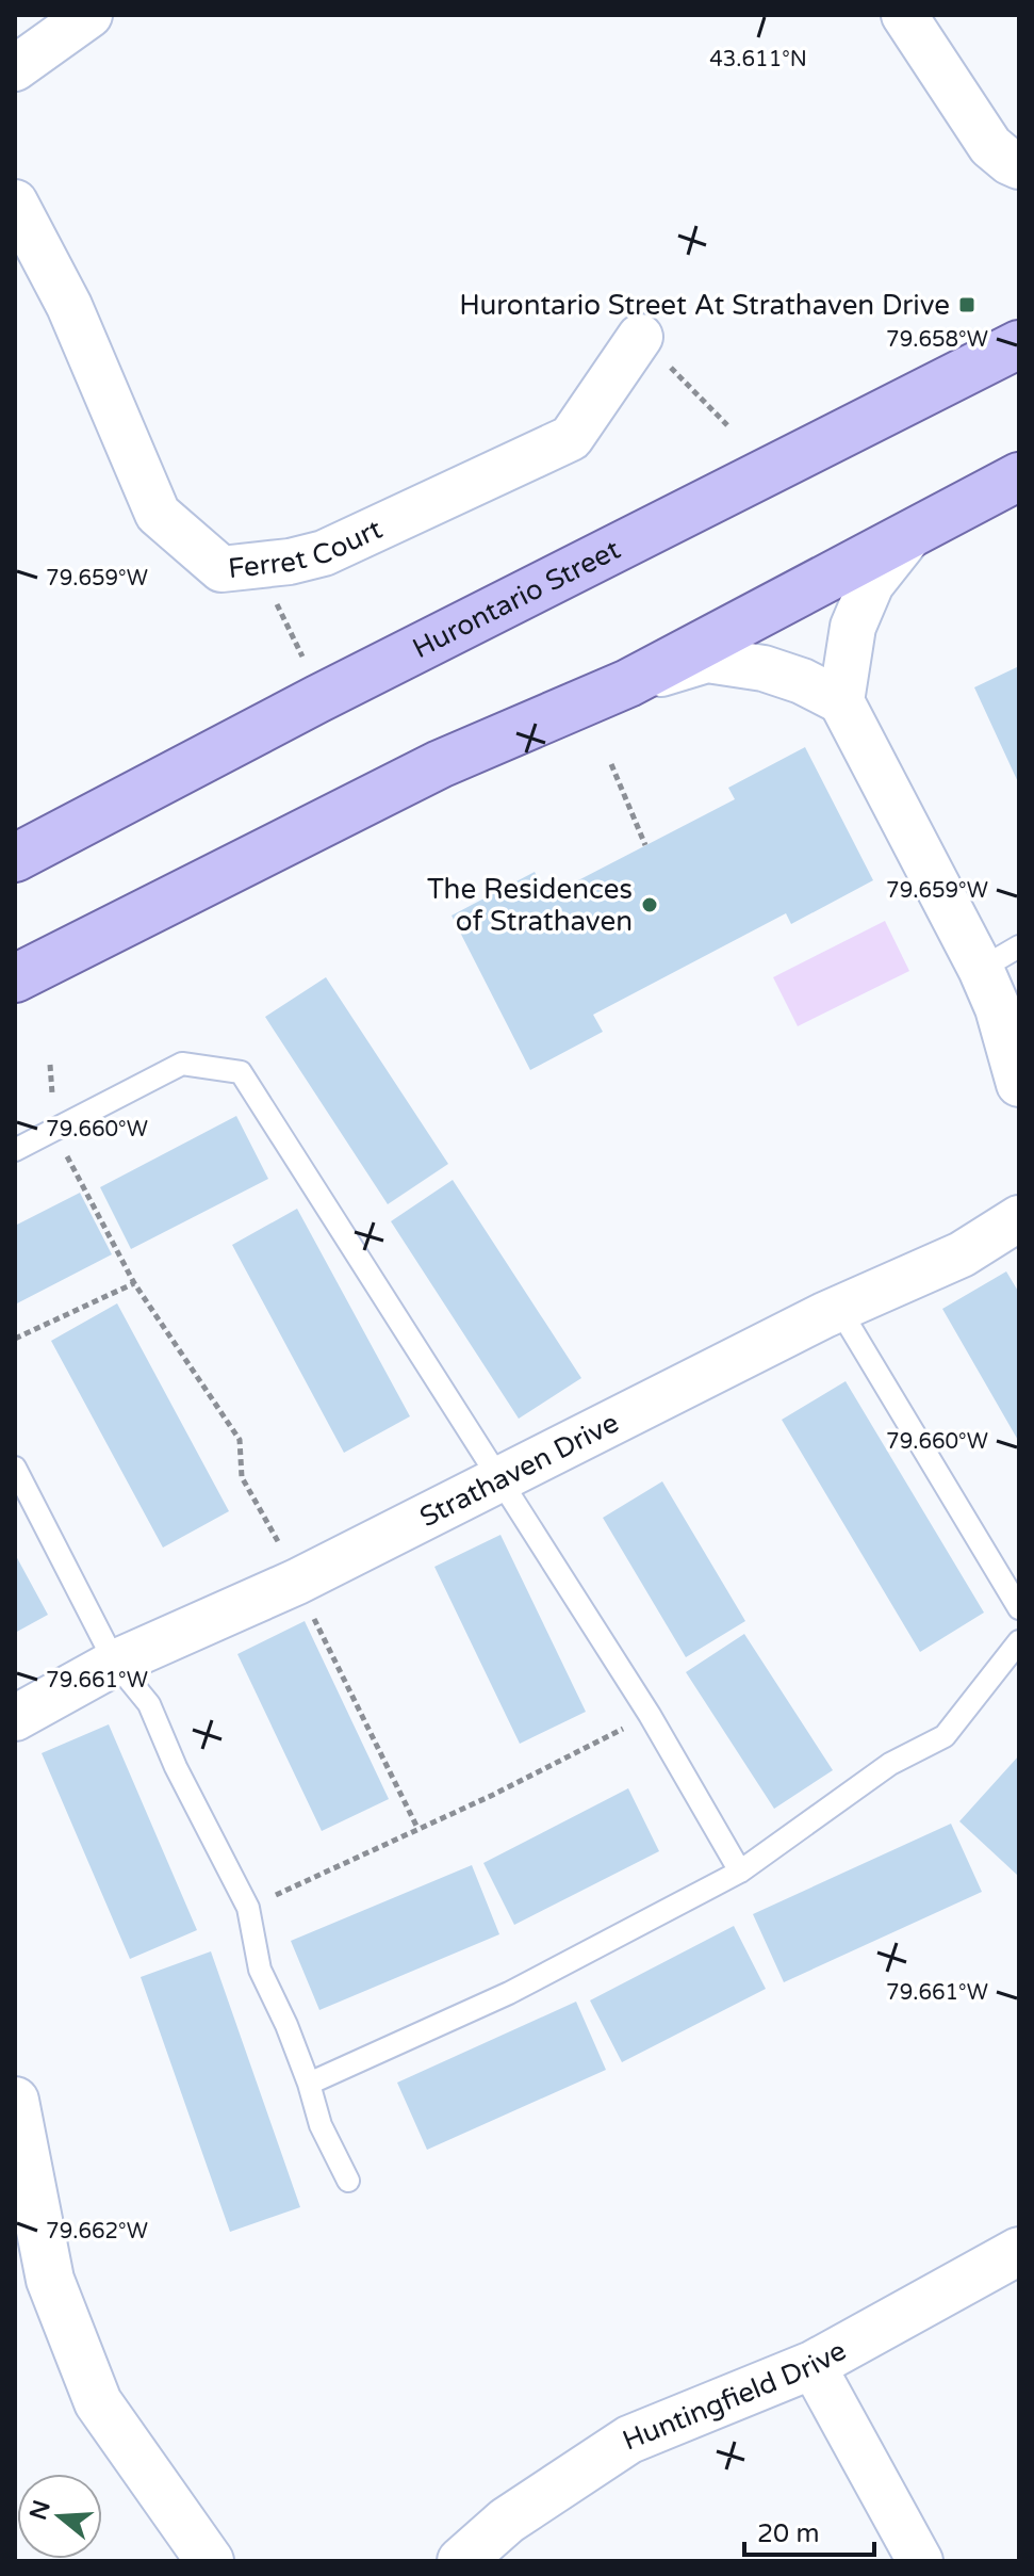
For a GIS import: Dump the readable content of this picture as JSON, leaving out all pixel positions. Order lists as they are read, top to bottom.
{
  "streets": {
    "main road": ["Hurontario Street"],
    "street": ["Ferret Court", "Strathaven Drive", "Huntingfield Drive"]
  },
  "places": {
    "transit": ["Hurontario Street At Strathaven Drive"],
    "other": ["The Residences of Strathaven"]
  },
  "scale_bar": "20 m",
  "north": "left",
  "coordinates": [
    "43.611°N",
    "79.658°W",
    "79.659°W",
    "79.660°W",
    "79.661°W",
    "79.662°W"
  ]
}
